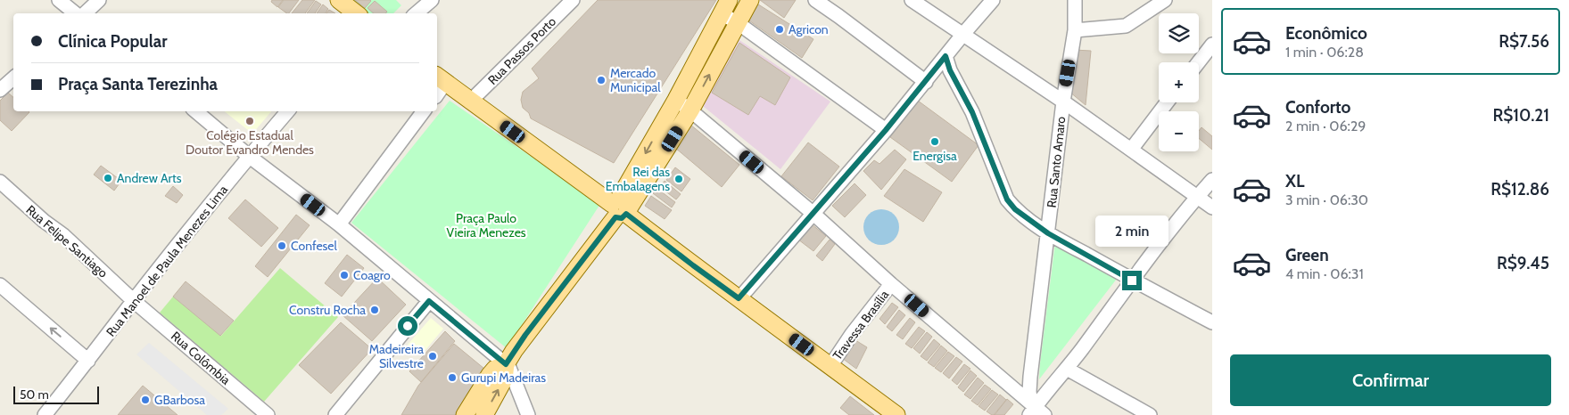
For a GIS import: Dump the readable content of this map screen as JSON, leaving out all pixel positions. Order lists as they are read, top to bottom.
{
  "streets": {
    "street": [
      "Rua Passos Porto",
      "Rua Santo Amaro",
      "Rua Felipe Santiago",
      "Rua Manoel de Paula Menezes Lima",
      "Travessa Brasília",
      "Rua Colômbia"
    ]
  },
  "crossings": [
    ["Rua Felipe Santiago", "Rua Manoel de Paula Menezes Lima"],
    ["Rua Felipe Santiago", "Rua Colômbia"],
    ["Rua Manoel de Paula Menezes Lima", "Rua Colômbia"]
  ],
  "parks": ["Praça Paulo Vieira Menezes"],
  "places": [
    "Agricon",
    "Mercado Municipal",
    "Colégio Estadual Doutor Evandro Mendes",
    "Energisa",
    "Andrew Arts",
    "Rei das Embalagens",
    "Confesel",
    "Coagro",
    "Constru Rocha",
    "Madeireira Silvestre",
    "Gurupi Madeiras",
    "GBarbosa"
  ],
  "scale_bar": "50 m",
  "page": {
    "list": [
      {
        "name": "Econômico",
        "note": "1 min · 06:28",
        "value": "R$7.56"
      },
      {
        "name": "Conforto",
        "note": "2 min · 06:29",
        "value": "R$10.21"
      },
      {
        "name": "XL",
        "note": "3 min · 06:30",
        "value": "R$12.86"
      },
      {
        "name": "Green",
        "note": "4 min · 06:31",
        "value": "R$9.45"
      }
    ],
    "map_buttons": ["+", "−"],
    "banner": ["Clínica Popular", "Praça Santa Terezinha"],
    "bubble": "2 min",
    "buttons": "Confirmar",
    "scale": "50 m"
  }
}
